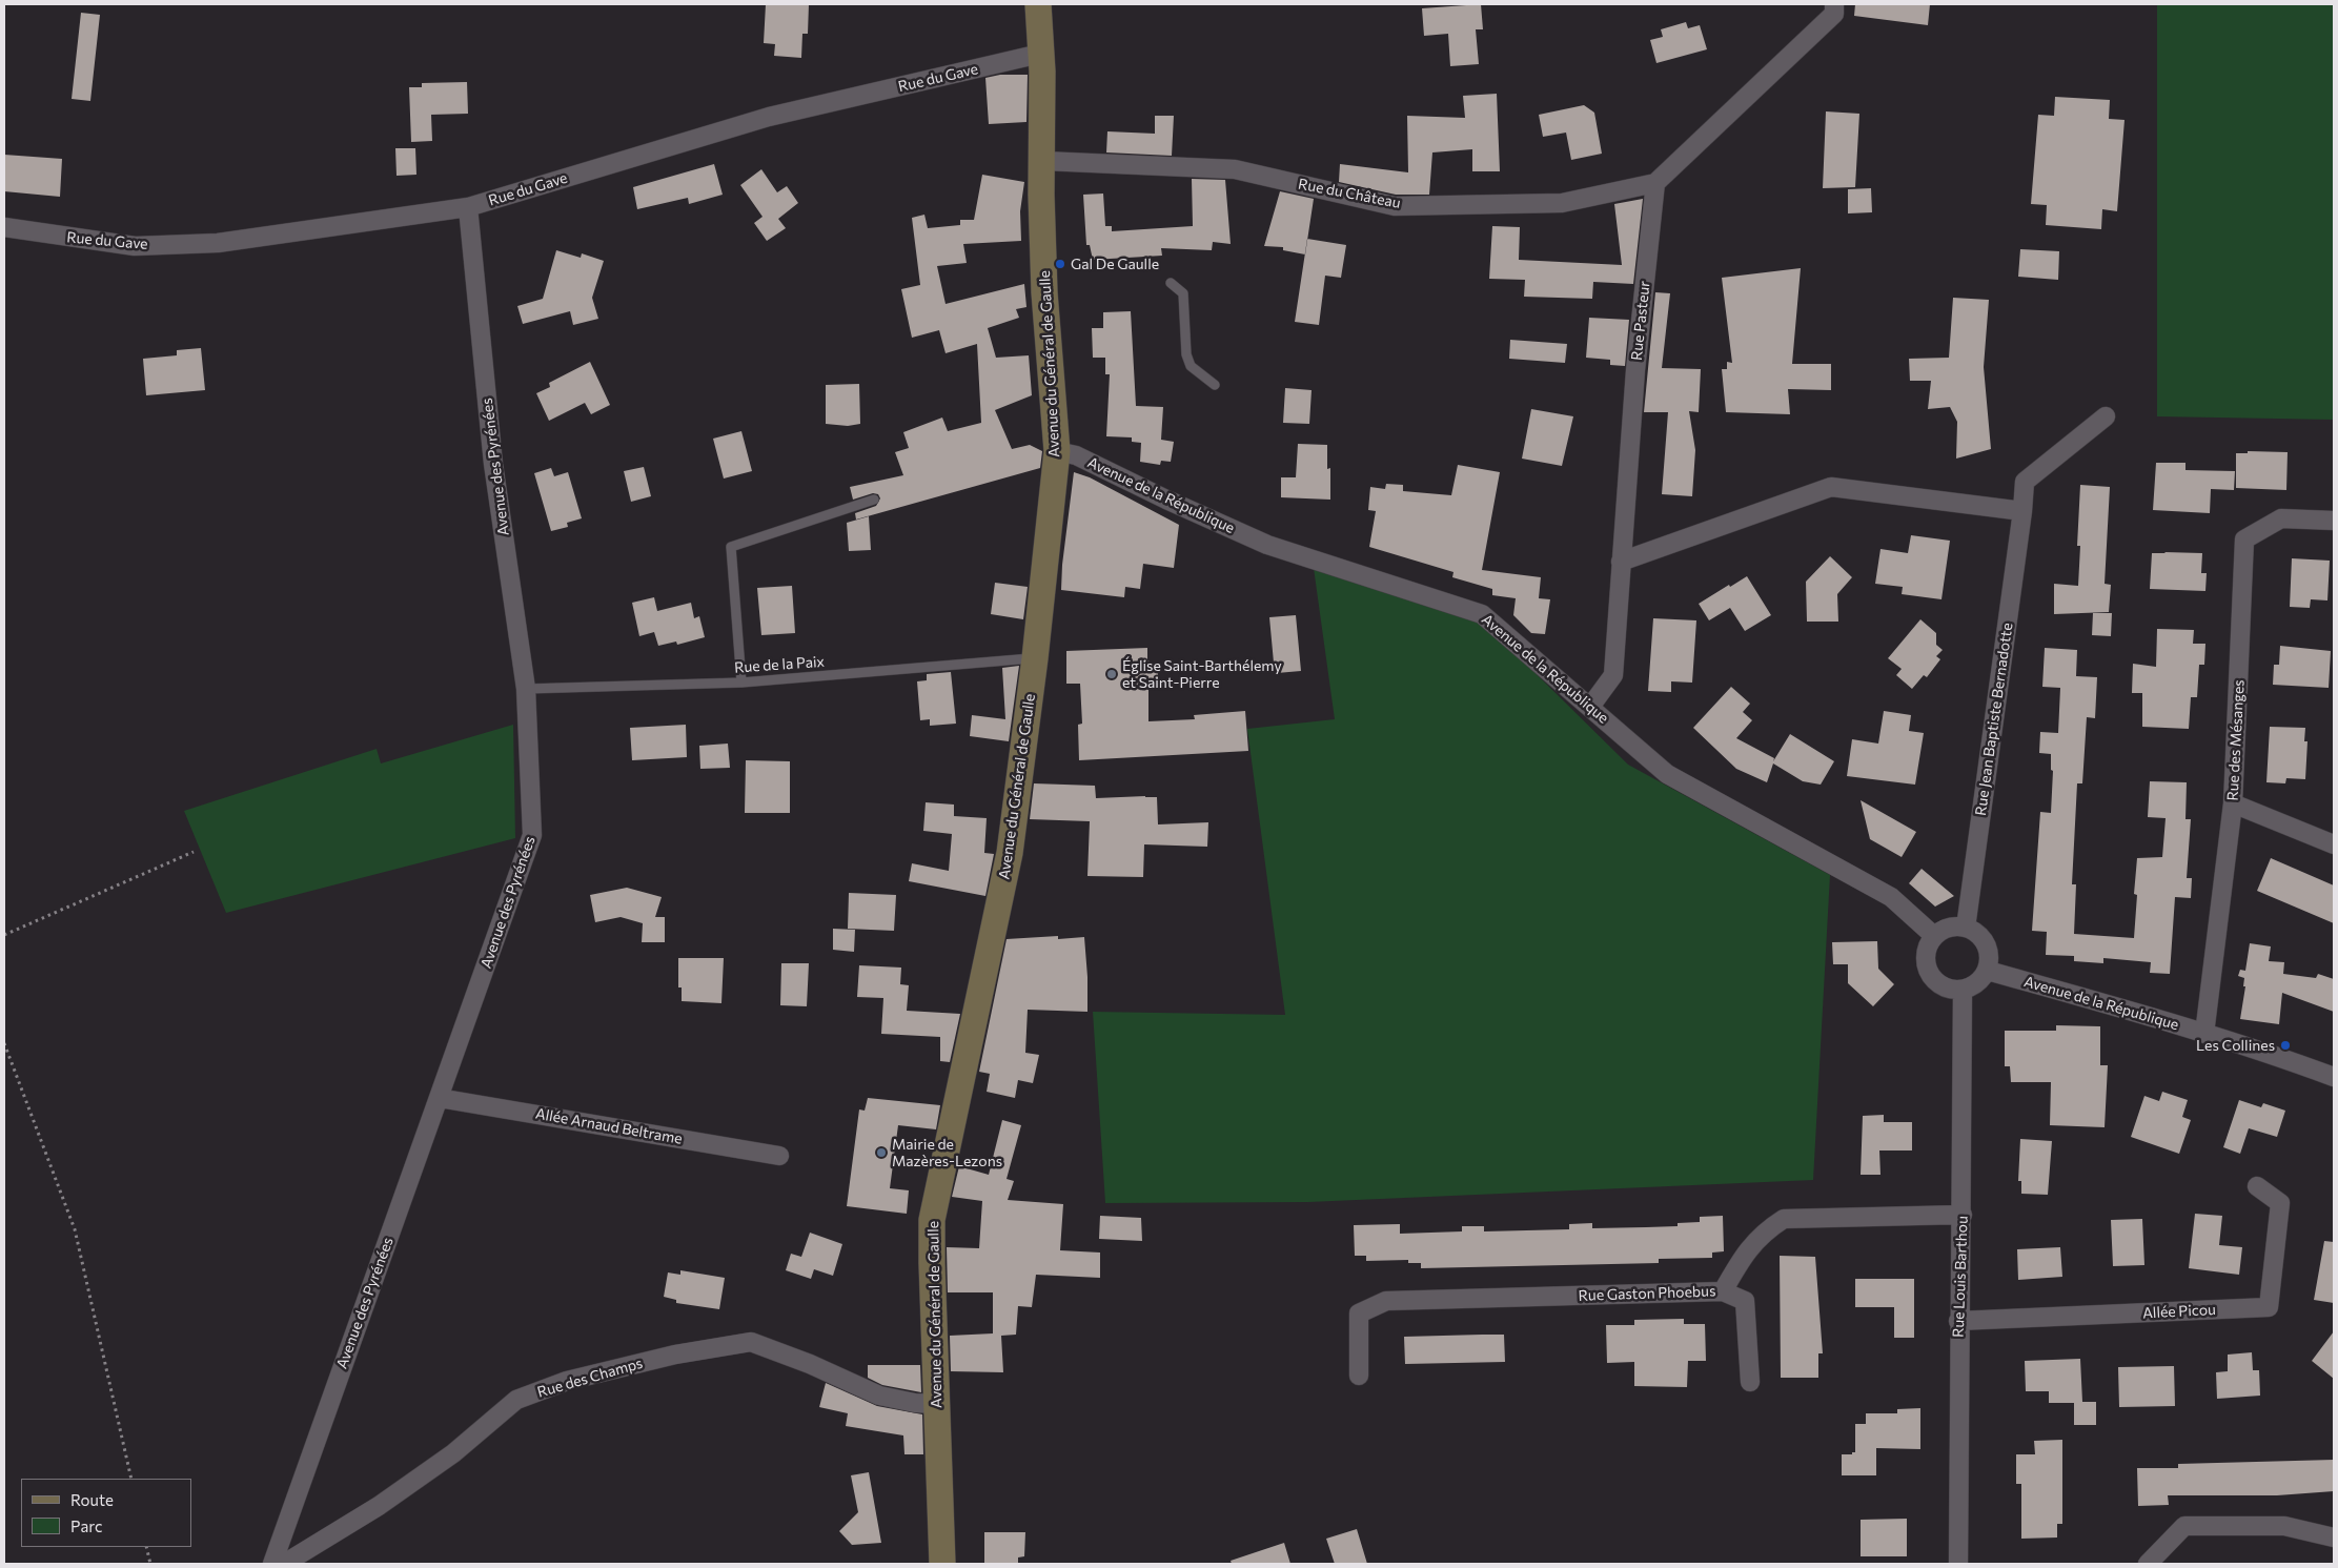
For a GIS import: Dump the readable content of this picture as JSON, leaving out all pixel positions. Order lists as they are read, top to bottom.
{
  "streets": {
    "main road": ["Avenue du Général de Gaulle"],
    "street": [
      "Rue du Gave",
      "Rue du Château",
      "Rue Pasteur",
      "Avenue des Pyrénées",
      "Avenue de la République",
      "Rue Jean Baptiste Bernadotte",
      "Rue des Mésanges",
      "Allée Arnaud Beltrame",
      "Rue Louis Barthou",
      "Rue Gaston Phoebus",
      "Allée Picou",
      "Rue des Champs"
    ],
    "lane": ["Rue de la Paix"]
  },
  "crossings": [
    ["Rue du Gave", "Avenue du Général de Gaulle"],
    ["Rue du Gave", "Avenue des Pyrénées"],
    ["Rue du Château", "Rue Pasteur"],
    ["Rue du Château", "Avenue du Général de Gaulle"],
    ["Rue Pasteur", "Avenue de la République"],
    ["Avenue du Général de Gaulle", "Avenue de la République"],
    ["Avenue du Général de Gaulle", "Rue de la Paix"],
    ["Avenue du Général de Gaulle", "Rue des Champs"],
    ["Avenue des Pyrénées", "Rue de la Paix"],
    ["Avenue des Pyrénées", "Allée Arnaud Beltrame"],
    ["Avenue de la République", "Rue Jean Baptiste Bernadotte"],
    ["Avenue de la République", "Rue des Mésanges"],
    ["Avenue de la République", "Rue Louis Barthou"],
    ["Rue Jean Baptiste Bernadotte", "Rue Louis Barthou"],
    ["Rue Louis Barthou", "Rue Gaston Phoebus"],
    ["Rue Louis Barthou", "Allée Picou"]
  ],
  "places": [
    "Gal De Gaulle",
    "Église Saint-Barthélemy et Saint-Pierre",
    "Les Collines",
    "Mairie de Mazères-Lezons"
  ],
  "legend": ["Route", "Parc"]
}
